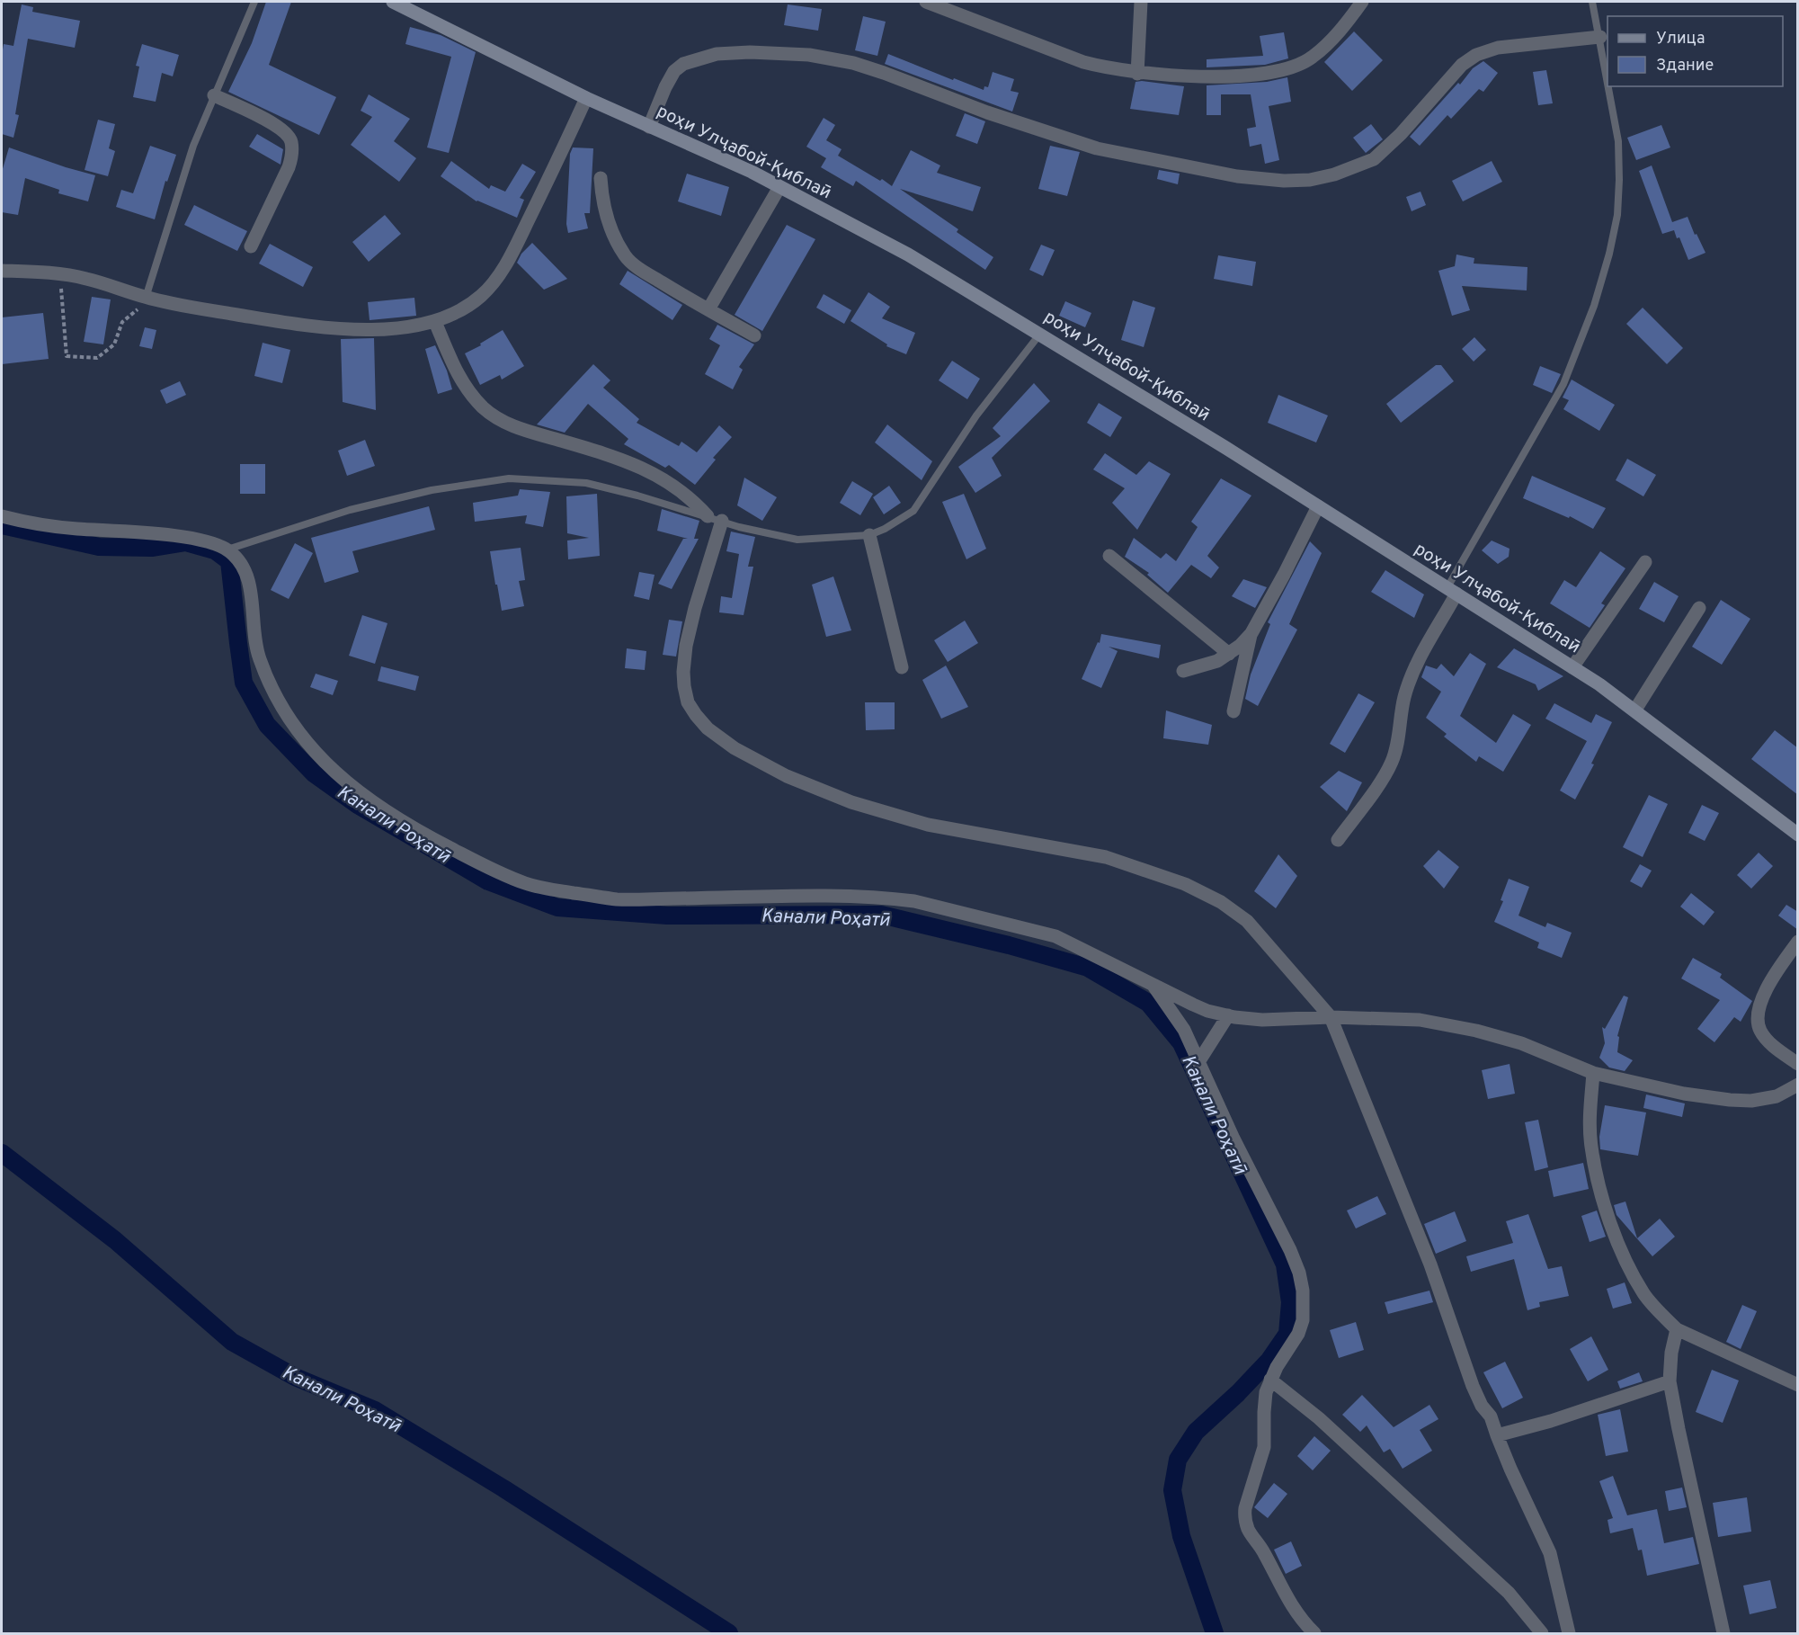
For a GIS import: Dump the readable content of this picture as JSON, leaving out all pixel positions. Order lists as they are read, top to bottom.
{
  "streets": {
    "street": ["роҳи Улҷабой-Қиблаӣ"]
  },
  "water": ["Канали Роҳатӣ"],
  "legend": ["Улица", "Здание"]
}
